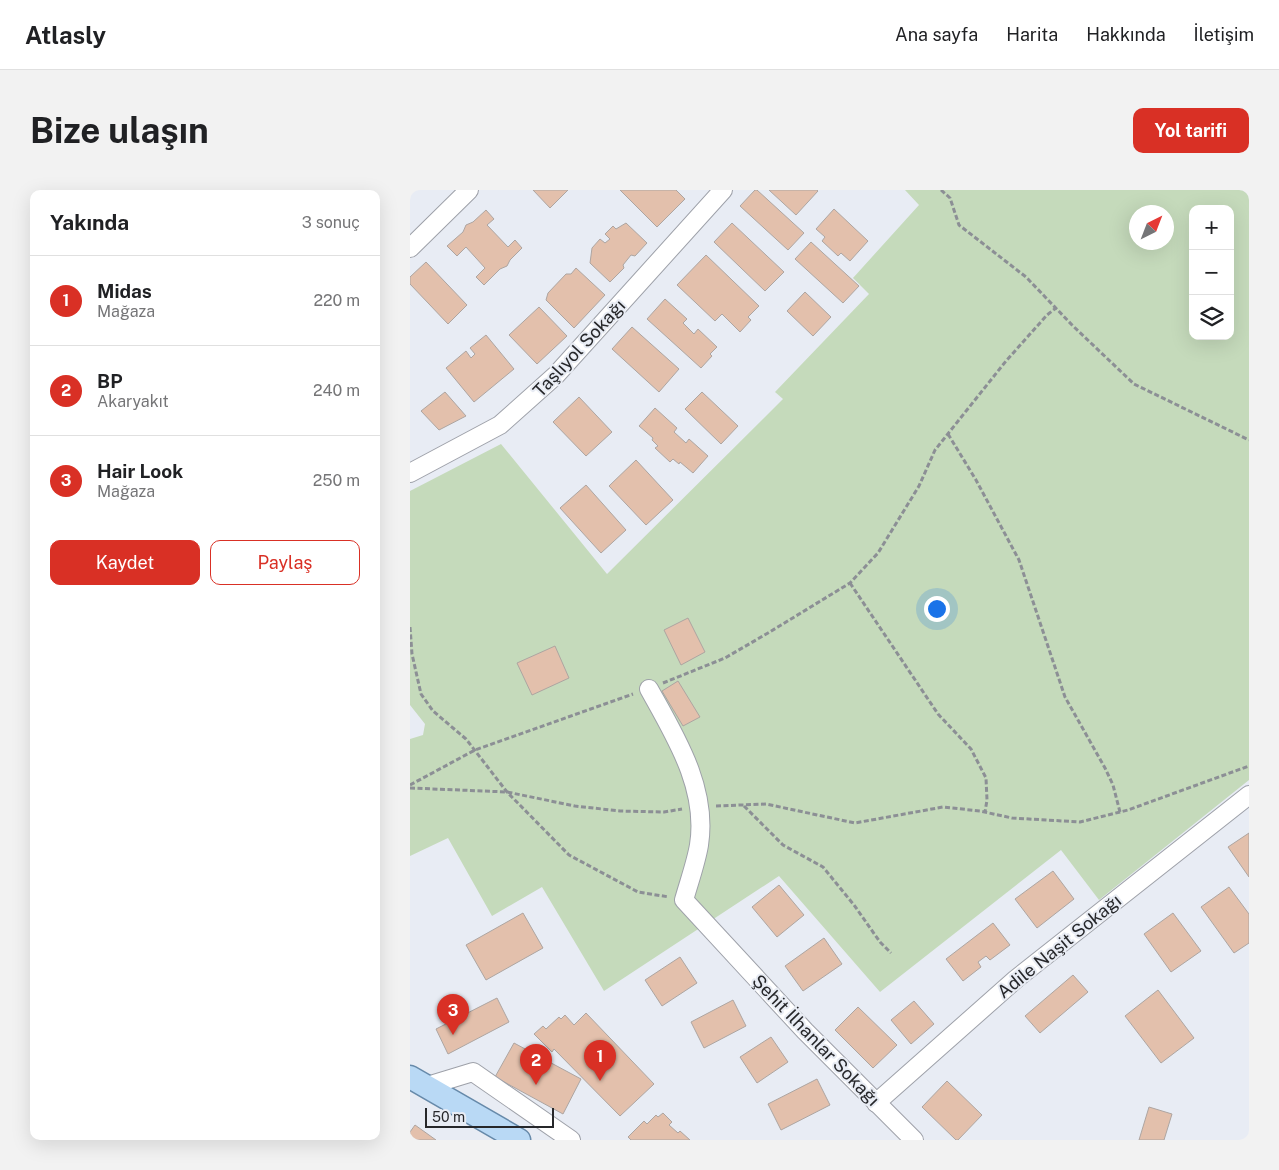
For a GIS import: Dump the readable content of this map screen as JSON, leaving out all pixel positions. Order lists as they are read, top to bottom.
{
  "streets": {
    "street": ["Taşlıyol Sokağı", "Adile Naşit Sokağı", "Şehit İlhanlar Sokağı"]
  },
  "crossings": [
    ["Adile Naşit Sokağı", "Şehit İlhanlar Sokağı"]
  ],
  "scale_bar": "50 m",
  "north": "top right",
  "page": {
    "header": "Atlasly",
    "nav": [
      "Ana sayfa",
      "Harita",
      "Hakkında",
      "İletişim"
    ],
    "buttons": [
      "Yol tarifi",
      ["Kaydet", "Paylaş"]
    ],
    "title": "Bize ulaşın",
    "heading": ["Yakında", "3 sonuç"],
    "map_buttons": ["+", "−"],
    "list": [
      {
        "mark": "1",
        "name": "Midas",
        "note": "Mağaza",
        "value": "220 m"
      },
      {
        "mark": "2",
        "name": "BP",
        "note": "Akaryakıt",
        "value": "240 m"
      },
      {
        "mark": "3",
        "name": "Hair Look",
        "note": "Mağaza",
        "value": "250 m"
      }
    ],
    "pins": ["3", "1", "2"],
    "scale": "50 m"
  }
}
